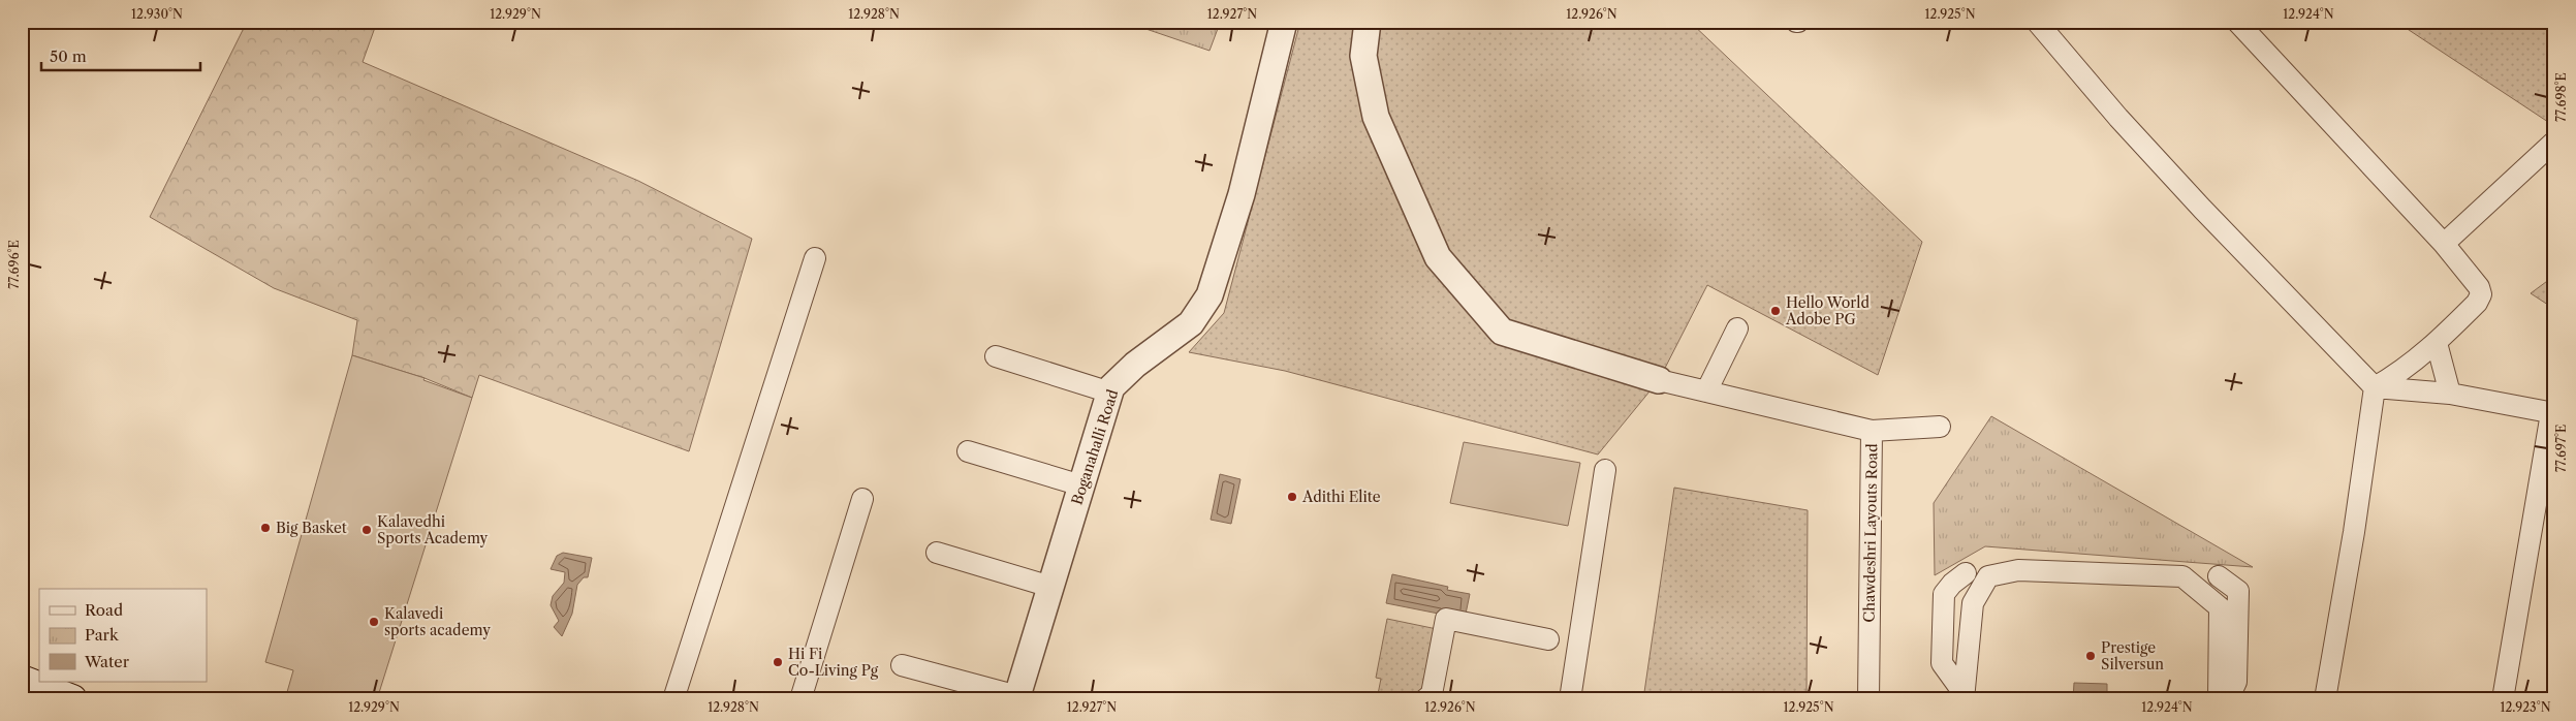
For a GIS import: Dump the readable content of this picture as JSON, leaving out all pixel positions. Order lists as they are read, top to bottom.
{
  "streets": {
    "street": ["Boganahalli Road", "Chawdeshri Layouts Road"]
  },
  "places": [
    "Hello World Adobe PG",
    "Adithi Elite",
    "Big Basket",
    "Kalavedhi Sports Academy",
    "Kalavedi sports academy",
    "Prestige Silversun",
    "Hi Fi Co-Living Pg"
  ],
  "legend": ["Road", "Park", "Water"],
  "scale_bar": "50 m",
  "coordinates": [
    "12.930°N",
    "12.929°N",
    "12.928°N",
    "12.927°N",
    "12.926°N",
    "12.925°N",
    "12.924°N",
    "77.698°E",
    "77.696°E",
    "77.697°E",
    "12.923°N"
  ]
}
